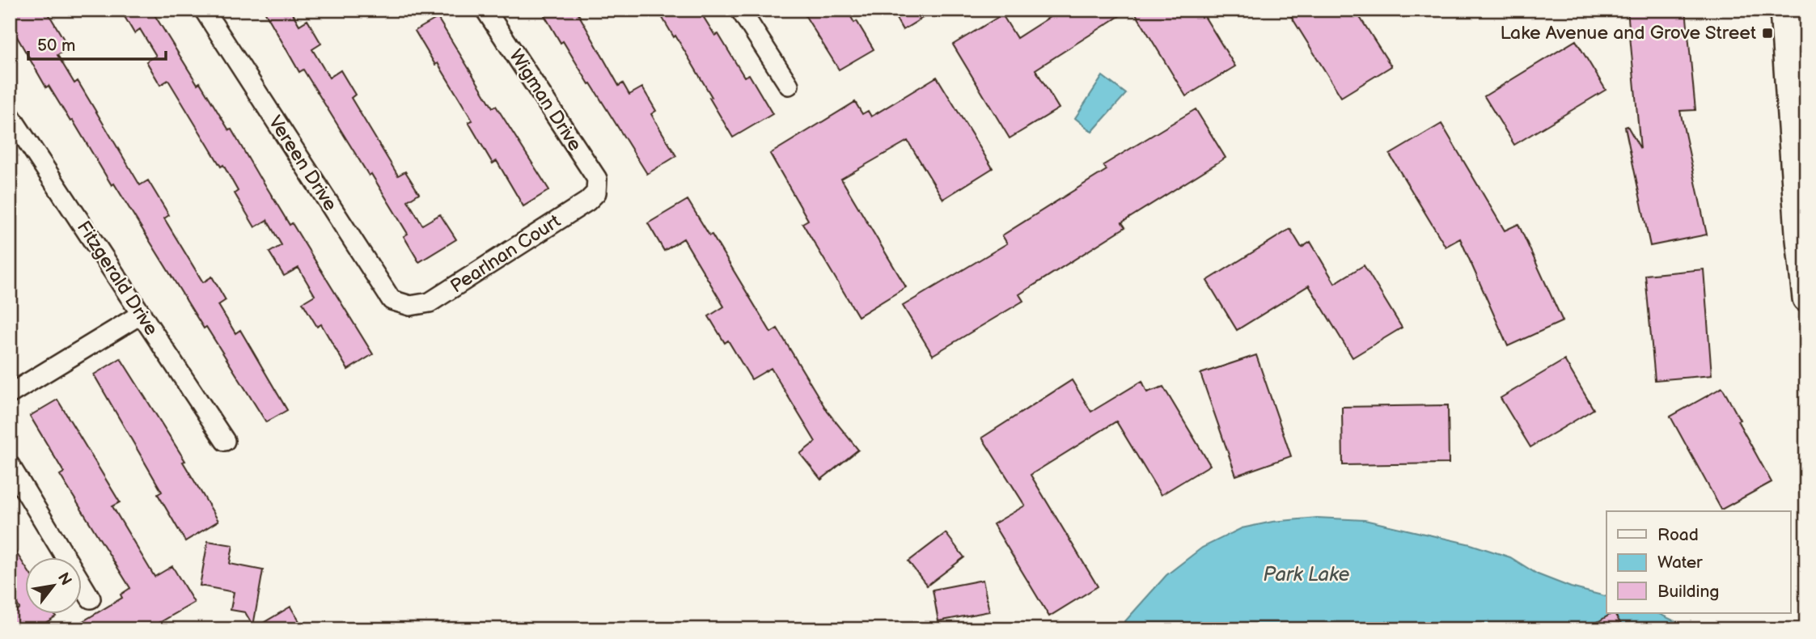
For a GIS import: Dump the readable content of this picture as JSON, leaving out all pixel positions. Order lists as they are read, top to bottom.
{
  "streets": {
    "street": [
      "Wigman Drive",
      "Vereen Drive",
      "Pearlnan Court",
      "Fitzgerald Drive"
    ]
  },
  "crossings": [
    ["Wigman Drive", "Pearlnan Court"],
    ["Vereen Drive", "Pearlnan Court"]
  ],
  "water": ["Park Lake"],
  "places": {
    "transit": ["Lake Avenue and Grove Street"]
  },
  "legend": ["Road", "Water", "Building"],
  "scale_bar": "50 m",
  "north": "top right"
}
